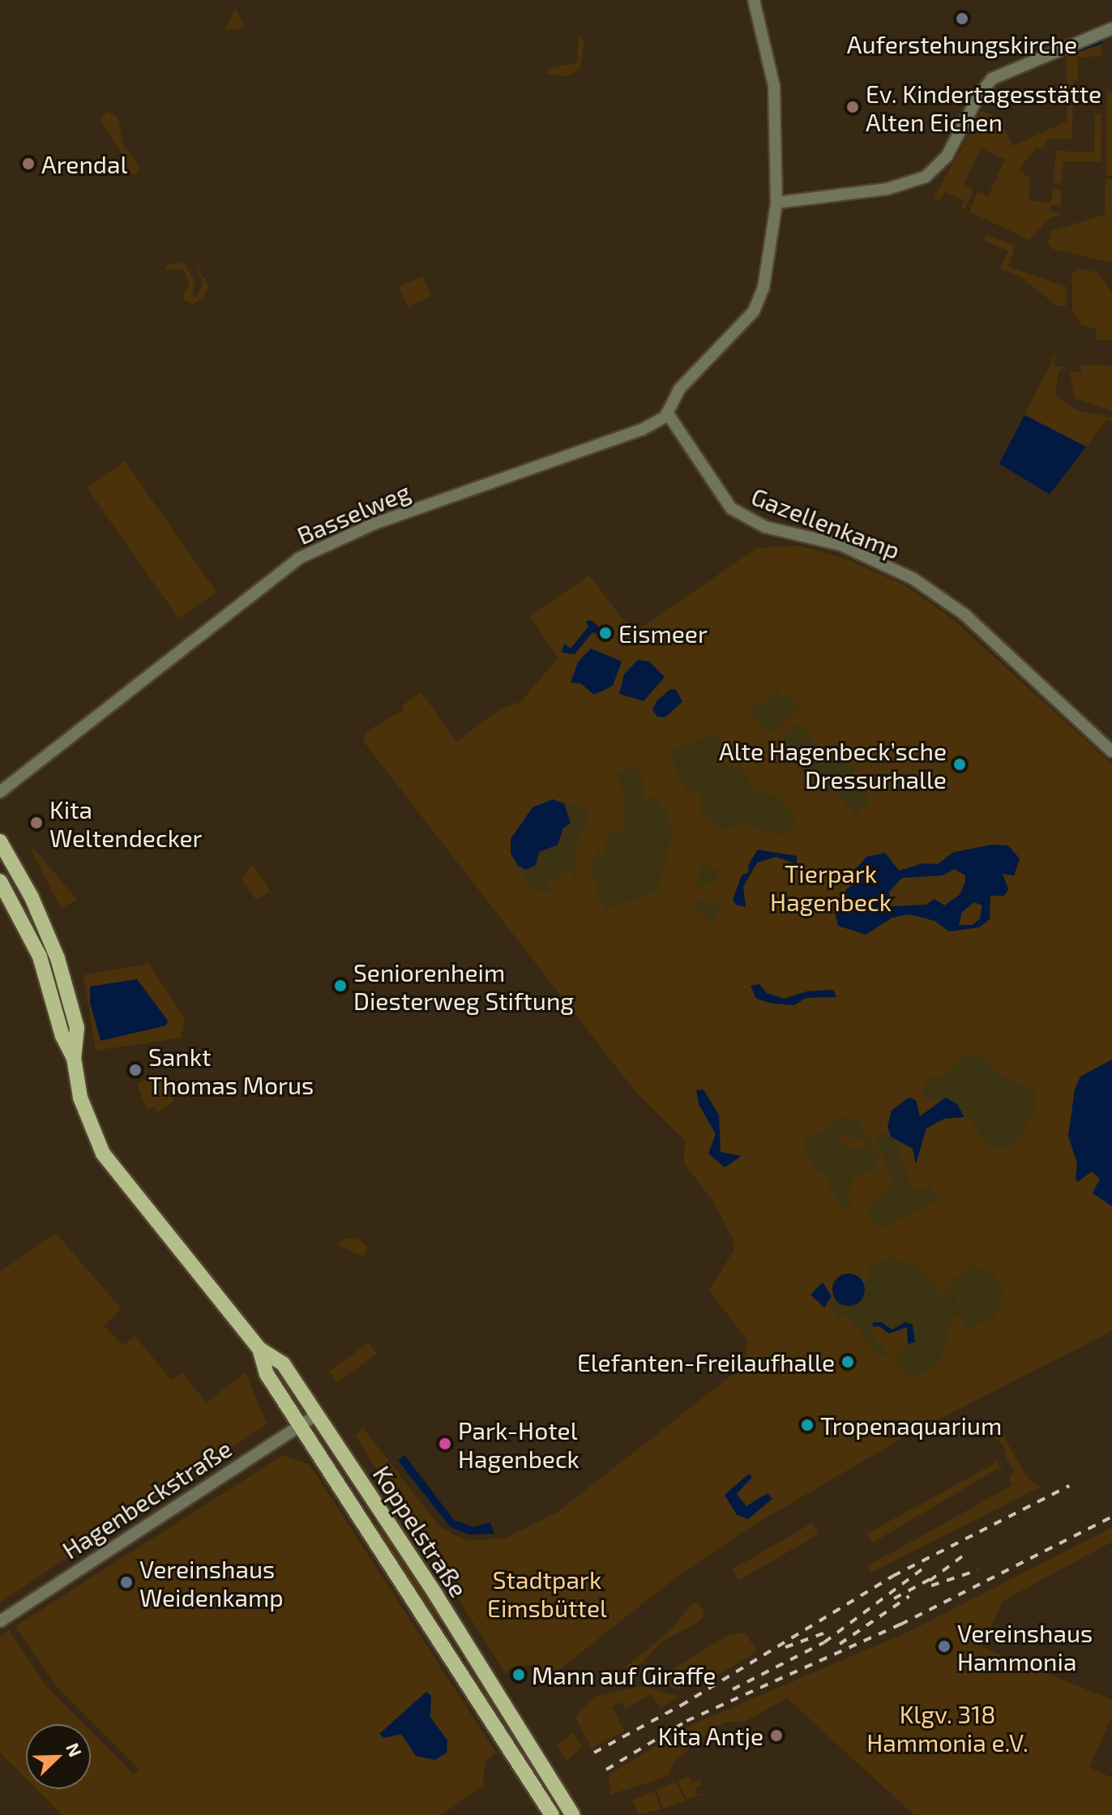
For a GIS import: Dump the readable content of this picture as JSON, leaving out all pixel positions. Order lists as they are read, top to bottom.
{
  "streets": {
    "main road": ["Koppelstraße"],
    "street": ["Basselweg", "Gazellenkamp", "Hagenbeckstraße"]
  },
  "crossings": [
    ["Basselweg", "Gazellenkamp"],
    ["Hagenbeckstraße", "Koppelstraße"]
  ],
  "parks": ["Tierpark Hagenbeck", "Stadtpark Eimsbüttel", "Klgv. 318 Hammonia e.V."],
  "places": [
    "Auferstehungskirche",
    "Ev. Kindertagesstätte Alten Eichen",
    "Arendal",
    "Eismeer",
    "Alte Hagenbeck’sche Dressurhalle",
    "Kita Weltendecker",
    "Seniorenheim Diesterweg Stiftung",
    "Sankt Thomas Morus",
    "Elefanten-Freilaufhalle",
    "Tropenaquarium",
    "Park-Hotel Hagenbeck",
    "Vereinshaus Weidenkamp",
    "Vereinshaus Hammonia",
    "Mann auf Giraffe",
    "Kita Antje"
  ],
  "north": "top right"
}
